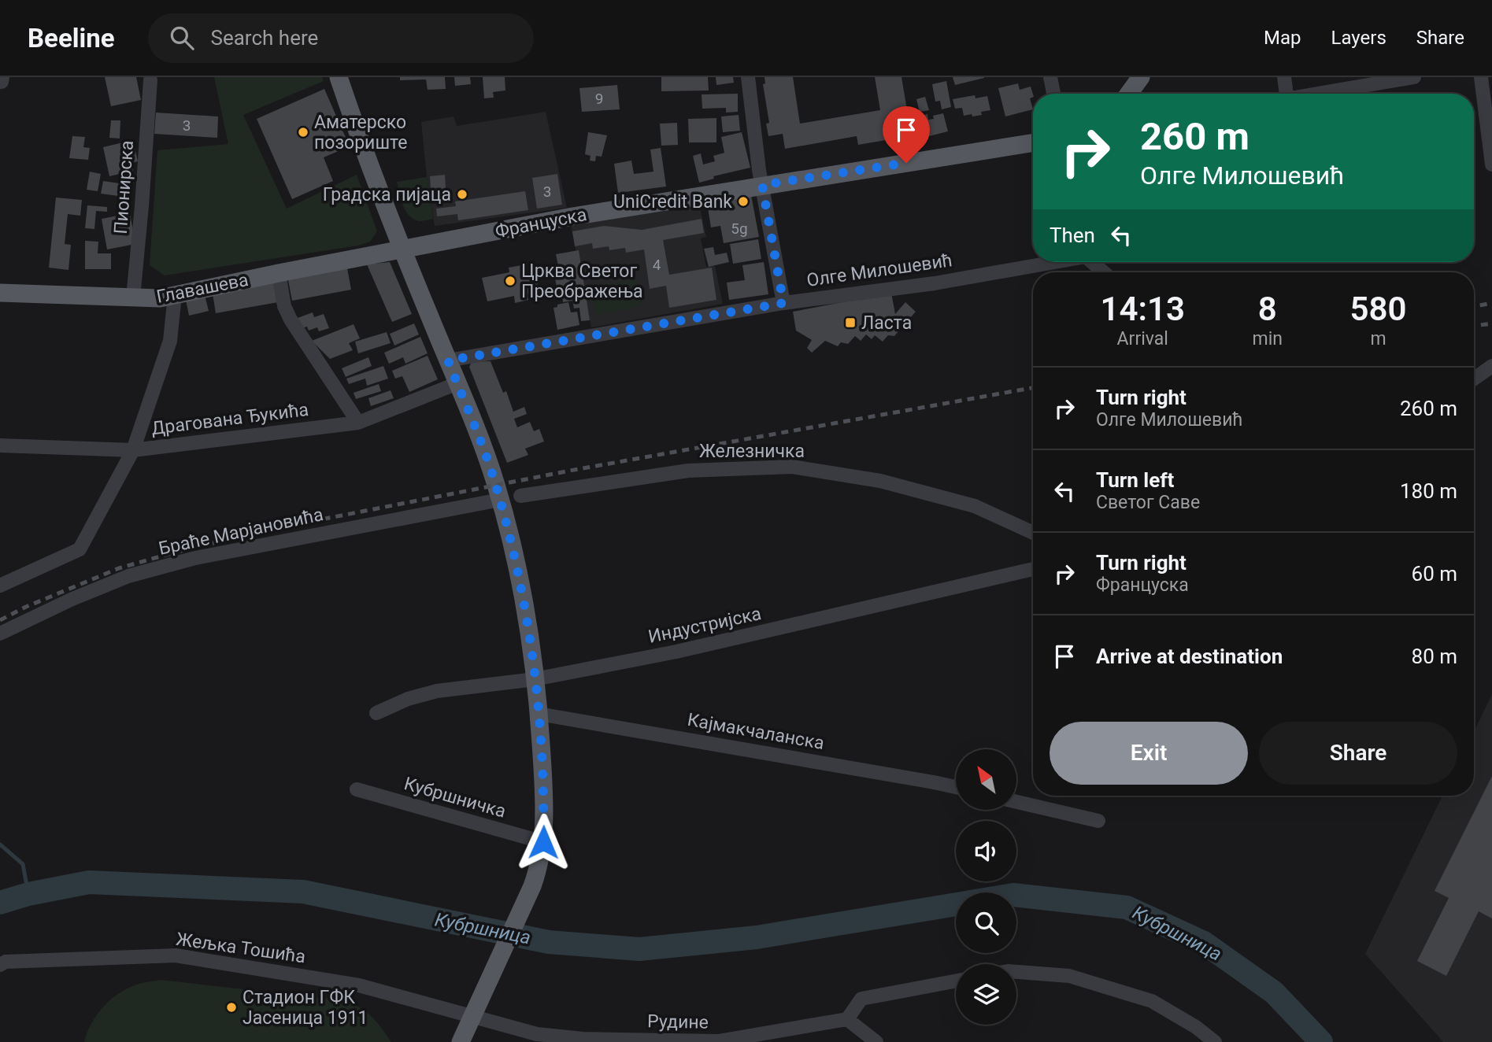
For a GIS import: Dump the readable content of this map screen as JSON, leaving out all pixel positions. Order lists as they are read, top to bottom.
{
  "streets": {
    "main road": ["Француска", "Главашева"],
    "street": [
      "Пионирска",
      "Олге Милошевић",
      "Драгована Ђукића",
      "Железничка",
      "Браће Марјановића",
      "Индустријска",
      "Кајмакчаланска",
      "Кубршничка",
      "Жељка Тошића",
      "Рудине"
    ]
  },
  "crossings": [
    ["Пионирска", "Главашева"],
    ["Француска", "Главашева"],
    ["Жељка Тошића", "Рудине"]
  ],
  "water": ["Кубршница"],
  "places": {
    "other": [
      "Аматерско позориште",
      "Градска пијаца",
      "UniCredit Bank",
      "Црква Светог Преображења",
      "Стадион ГФК Јасеница 1911"
    ],
    "transit": ["Ласта"]
  },
  "house_numbers": [
    "9",
    "3",
    "3",
    "5g",
    "4"
  ],
  "north": "top left",
  "page": {
    "header": "Beeline",
    "search": "Search here",
    "nav": ["Map", "Layers", "Share"],
    "turn": ["260 m", "Олге Милошевић"],
    "then": "Then",
    "eta": [
      "14:13",
      "Arrival",
      "8",
      "min",
      "580",
      "m"
    ],
    "list": [
      {
        "name": "Turn right",
        "note": "Олге Милошевић",
        "value": "260 m"
      },
      {
        "name": "Turn left",
        "note": "Светог Саве",
        "value": "180 m"
      },
      {
        "name": "Turn right",
        "note": "Француска",
        "value": "60 m"
      },
      {
        "name": "Arrive at destination",
        "value": "80 m"
      }
    ],
    "buttons": ["Exit", "Share"]
  }
}
